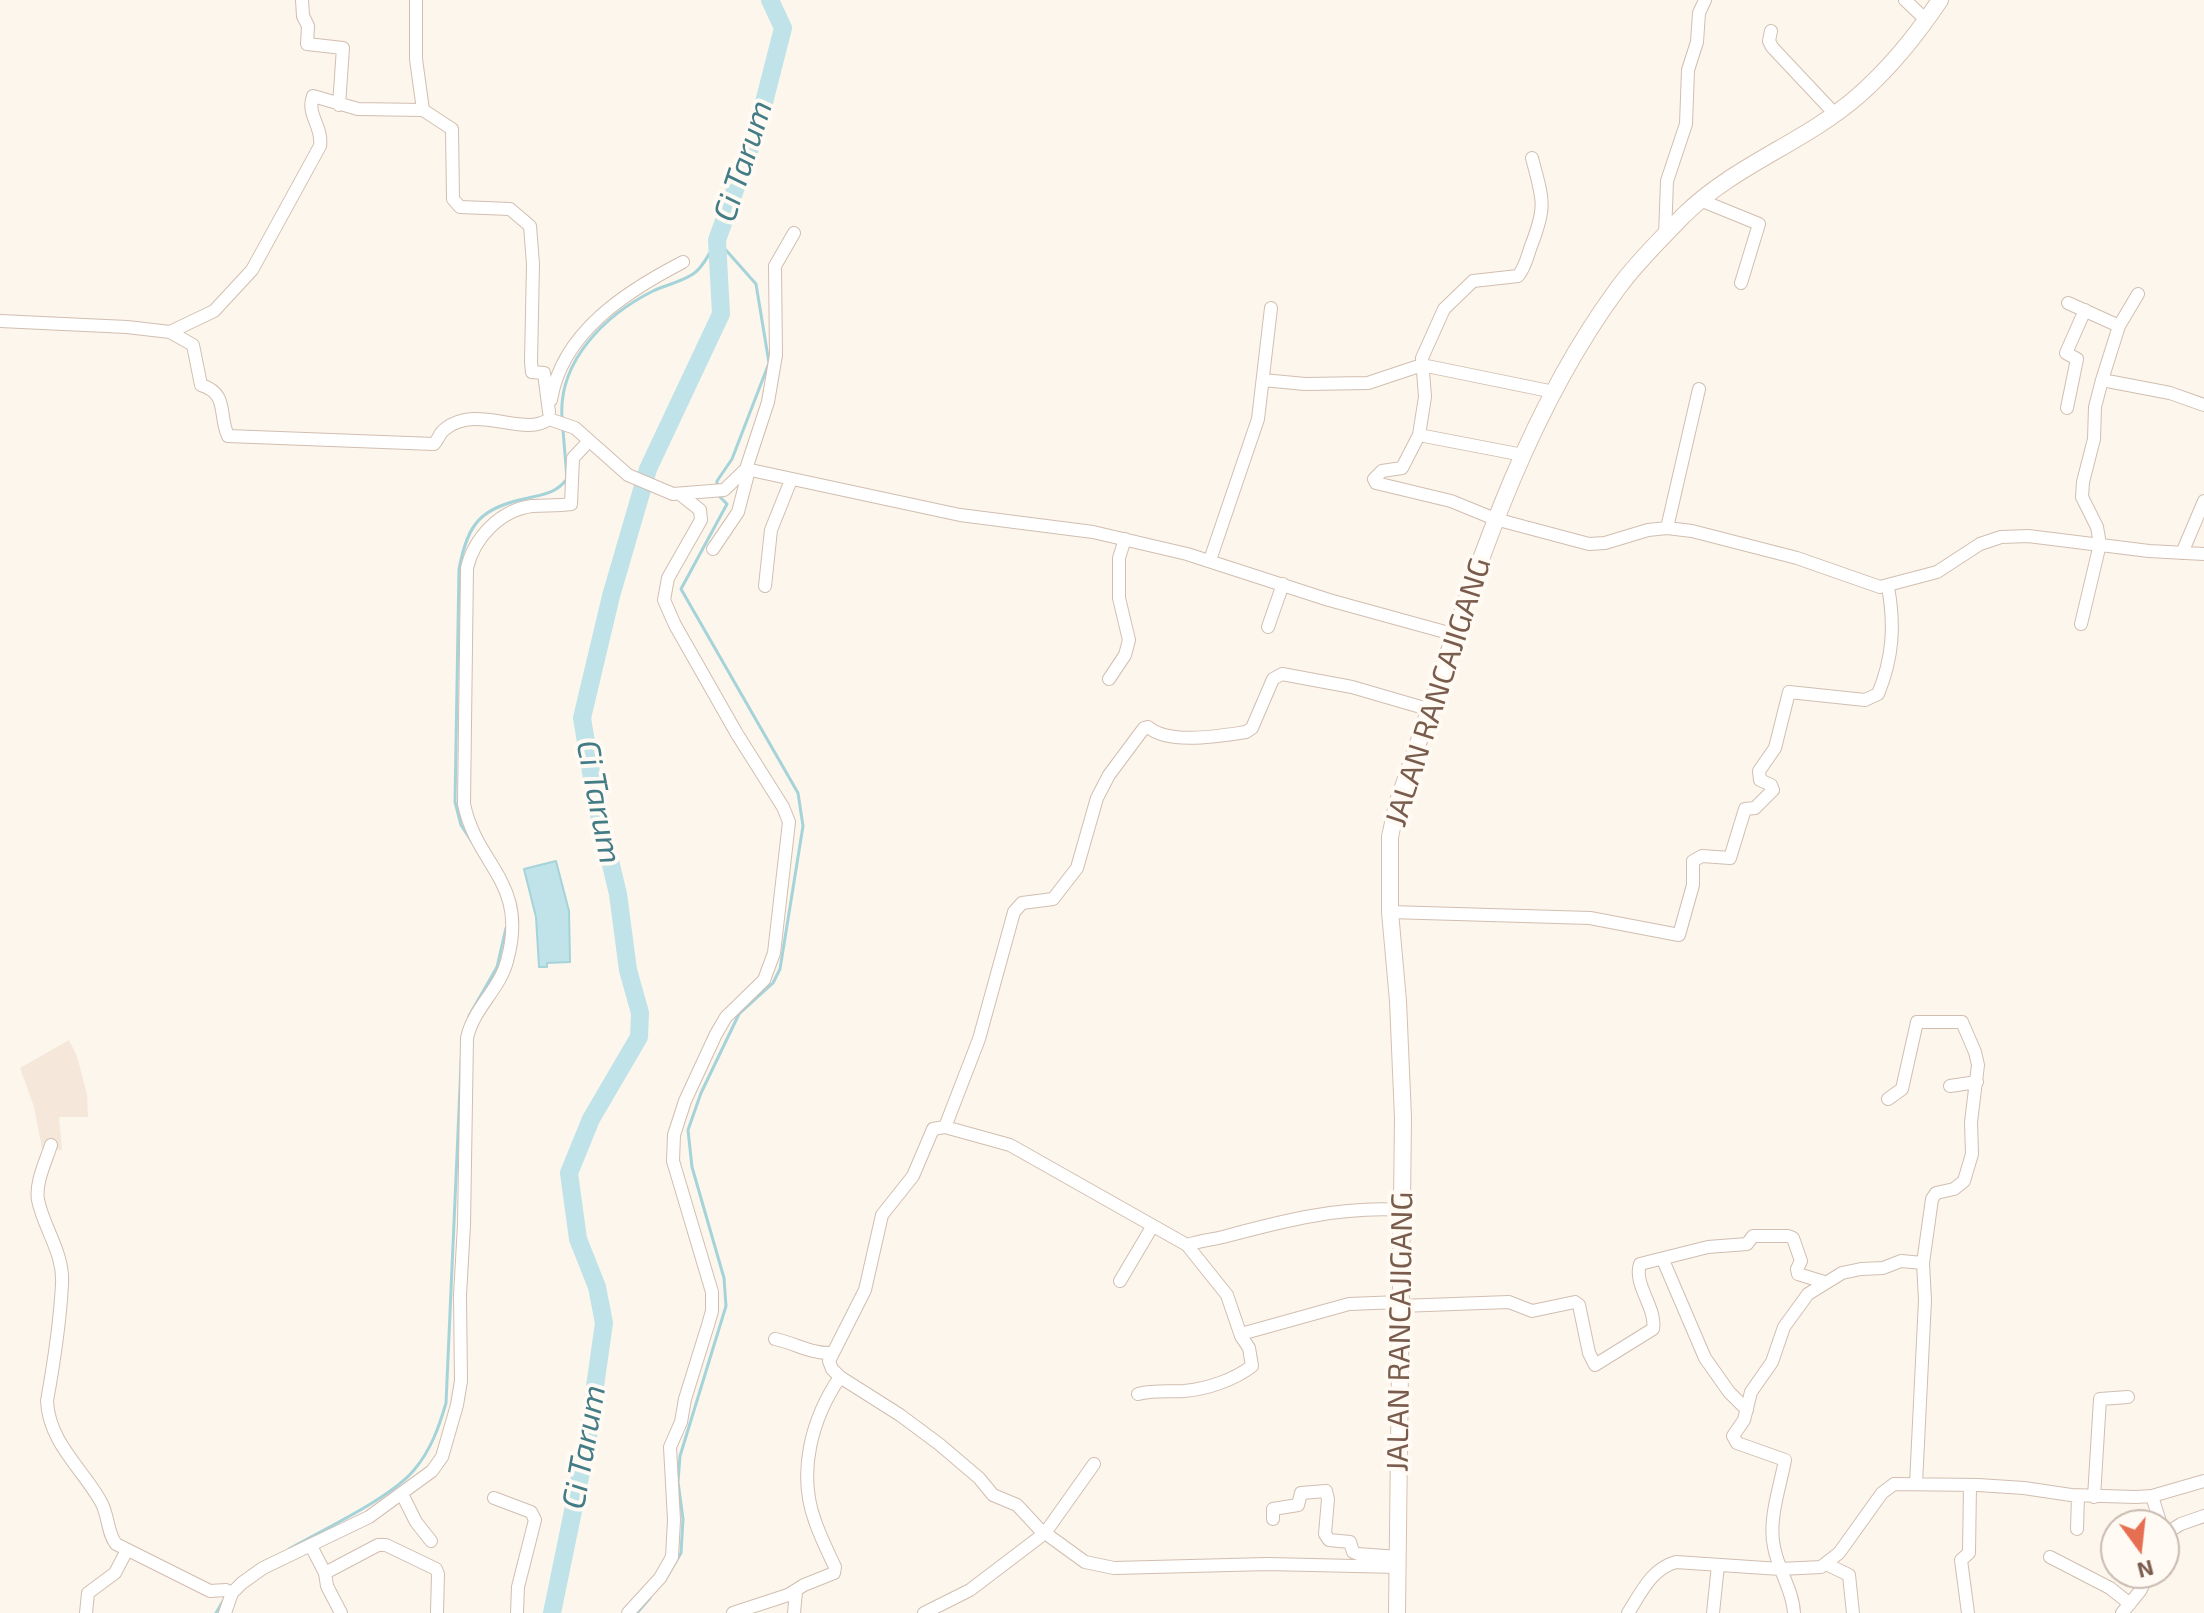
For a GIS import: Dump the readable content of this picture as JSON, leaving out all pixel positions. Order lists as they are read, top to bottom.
{
  "streets": {
    "main road": ["JALAN RANCAJIGANG"]
  },
  "water": ["Ci Tarum"],
  "north": "bottom"
}
